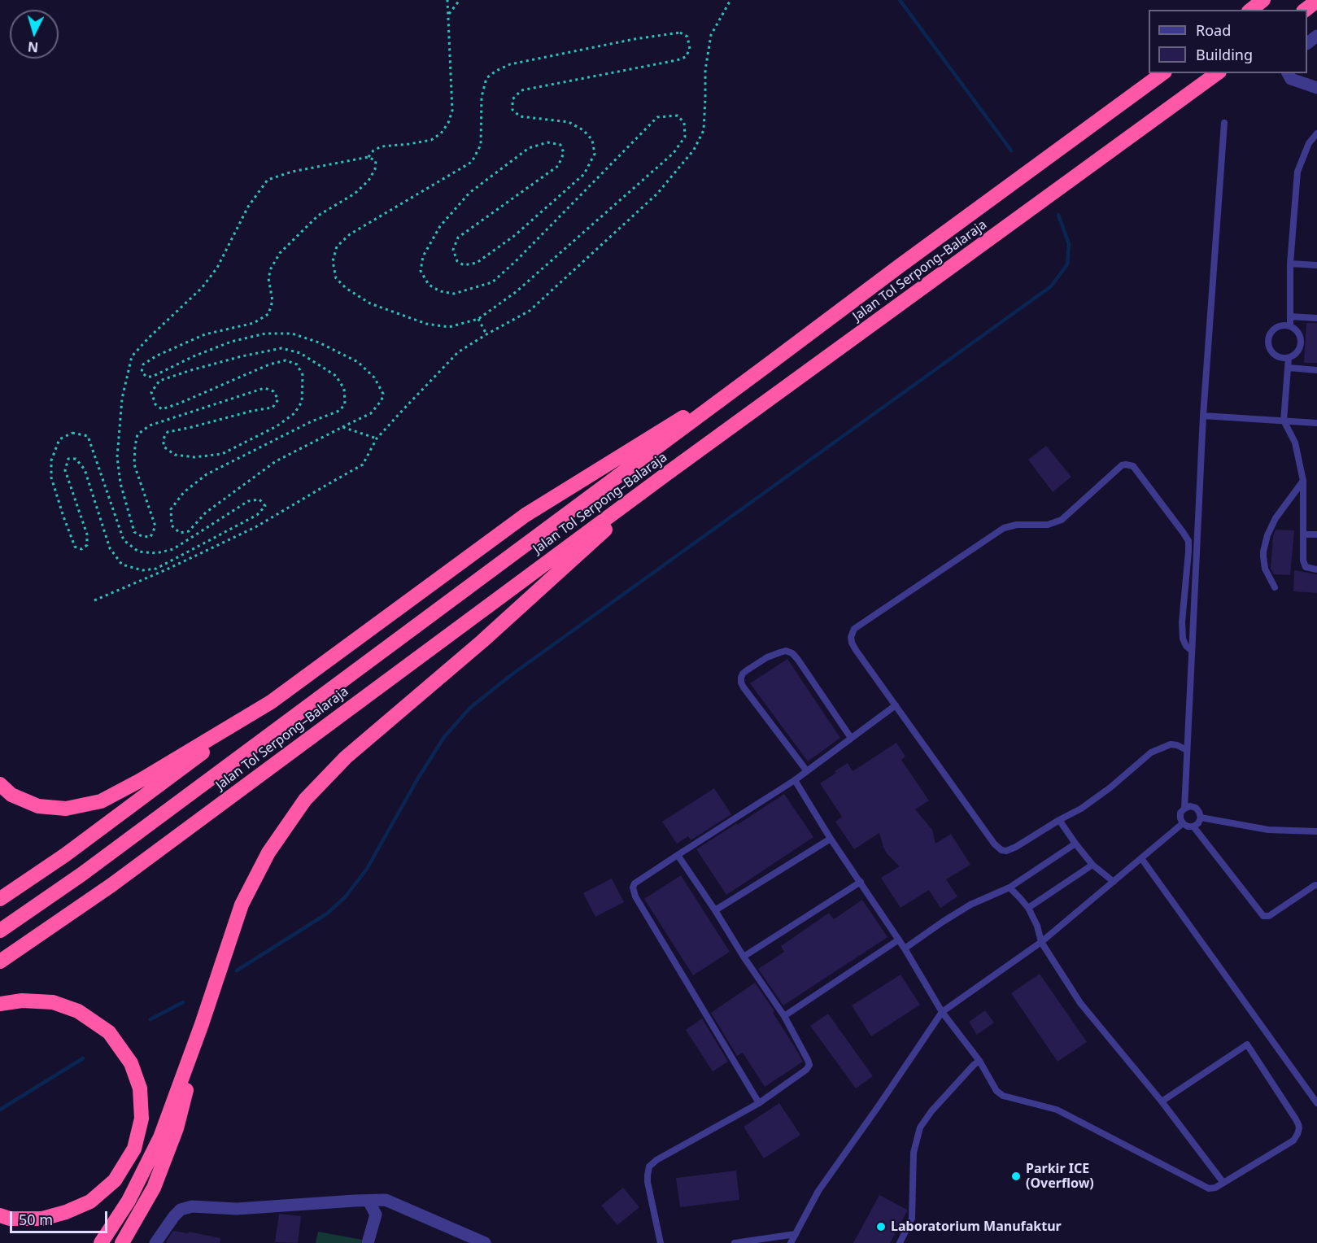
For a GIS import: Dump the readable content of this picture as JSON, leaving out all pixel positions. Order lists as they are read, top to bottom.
{
  "streets": {
    "highway": ["Jalan Tol Serpong–Balaraja"]
  },
  "places": ["Parkir ICE (Overflow)", "Laboratorium Manufaktur"],
  "legend": ["Road", "Building"],
  "scale_bar": "50 m",
  "north": "bottom"
}
